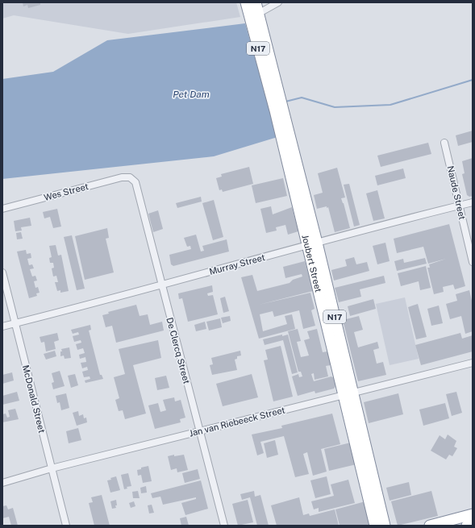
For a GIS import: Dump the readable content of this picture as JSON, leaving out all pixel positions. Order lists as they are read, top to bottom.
{
  "streets": {
    "highway": ["N17", "Joubert Street"],
    "street": [
      "Wes Street",
      "Naude Street",
      "Murray Street",
      "De Clercq Street",
      "McDonald Street",
      "Jan van Riebeeck Street"
    ]
  },
  "crossings": [
    ["Wes Street", "De Clercq Street"],
    ["Naude Street", "Murray Street"],
    ["Joubert Street", "Murray Street"],
    ["Joubert Street", "Jan van Riebeeck Street"],
    ["Murray Street", "De Clercq Street"],
    ["Murray Street", "McDonald Street"],
    ["De Clercq Street", "Jan van Riebeeck Street"],
    ["McDonald Street", "Jan van Riebeeck Street"]
  ],
  "water": ["Pet Dam"]
}
